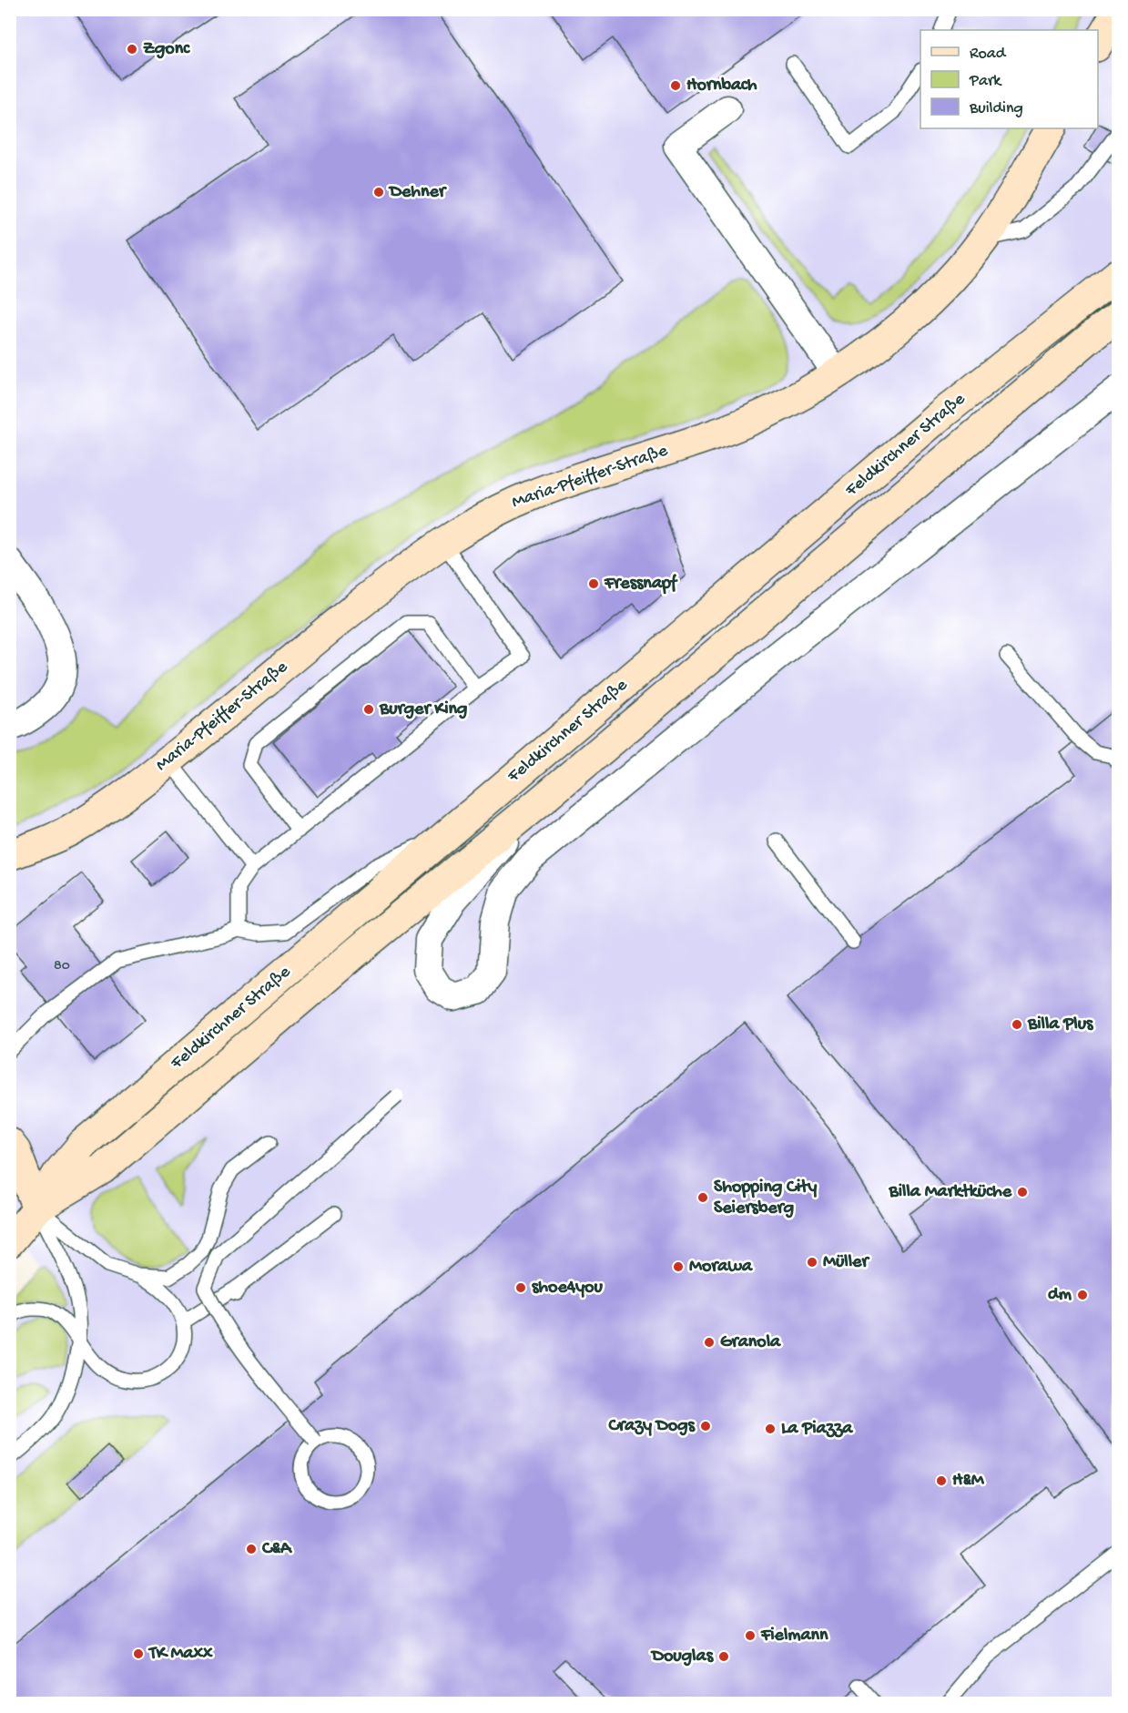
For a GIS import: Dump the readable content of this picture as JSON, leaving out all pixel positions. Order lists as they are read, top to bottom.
{
  "streets": {
    "main road": ["Feldkirchner Straße", "Maria-Pfeiffer-Straße"]
  },
  "places": [
    "Zgonc",
    "Hornbach",
    "Dehner",
    "Fressnapf",
    "Burger King",
    "Billa Plus",
    "Billa Marktküche",
    "Shopping City Seiersberg",
    "Müller",
    "Morawa",
    "shoe4you",
    "dm",
    "Granola",
    "Crazy Dogs",
    "La Piazza",
    "H&M",
    "C&A",
    "Fielmann",
    "TK Maxx",
    "Douglas"
  ],
  "house_numbers": ["80"],
  "legend": ["Road", "Park", "Building"]
}
